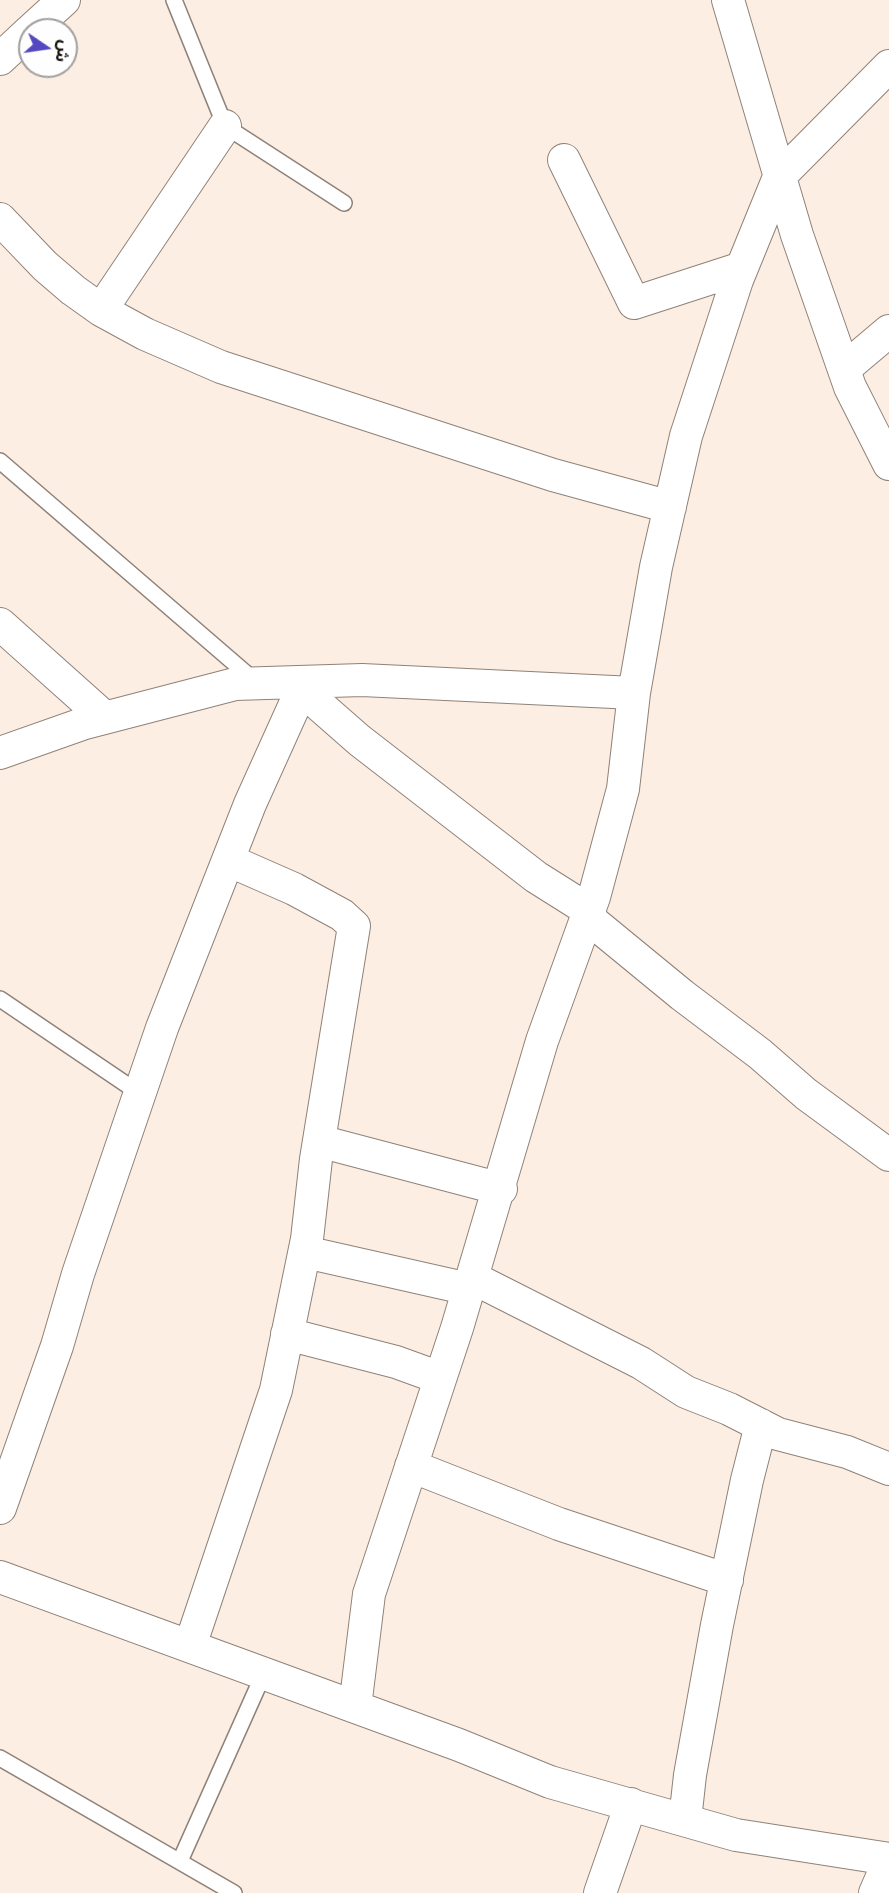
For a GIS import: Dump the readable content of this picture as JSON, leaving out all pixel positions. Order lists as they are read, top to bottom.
{
  "north": "right"
}
